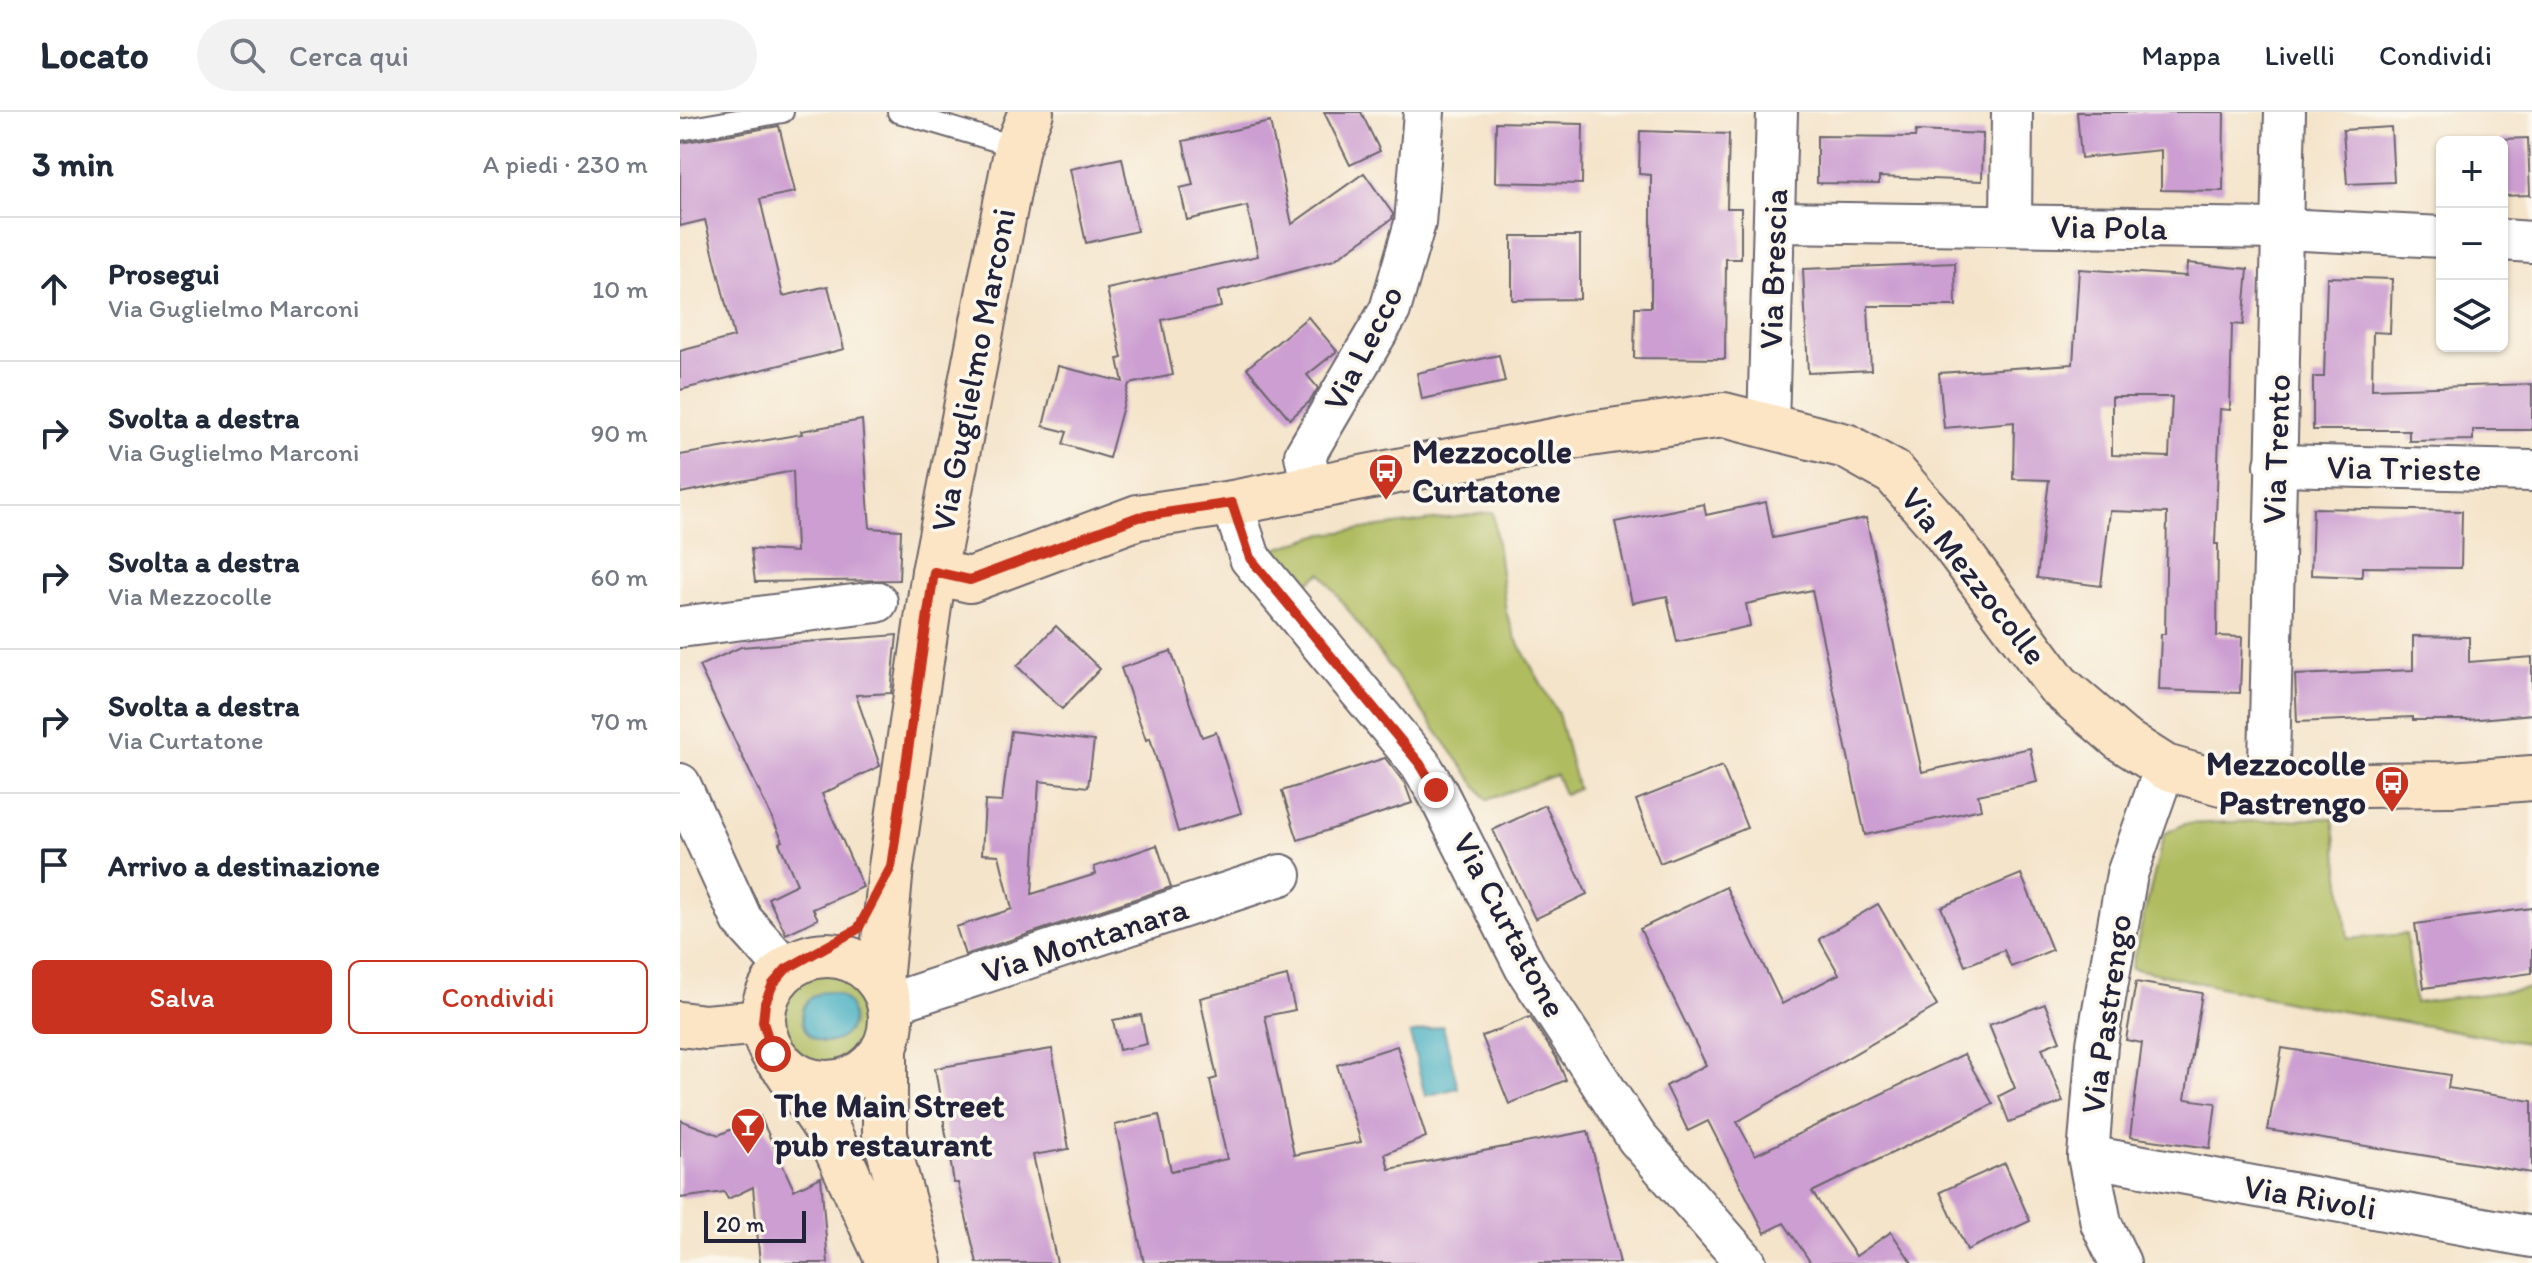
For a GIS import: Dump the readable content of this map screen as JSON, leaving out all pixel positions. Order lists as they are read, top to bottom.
{
  "streets": {
    "street": [
      "Via Pola",
      "Via Brescia",
      "Via Lecco",
      "Via Guglielmo Marconi",
      "Via Trento",
      "Via Trieste",
      "Via Mezzocolle",
      "Via Curtatone",
      "Via Montanara",
      "Via Pastrengo",
      "Via Rivoli"
    ]
  },
  "crossings": [
    ["Via Pola", "Via Brescia"],
    ["Via Pola", "Via Trento"],
    ["Via Brescia", "Via Mezzocolle"],
    ["Via Lecco", "Via Mezzocolle"],
    ["Via Guglielmo Marconi", "Via Mezzocolle"],
    ["Via Guglielmo Marconi", "Via Montanara"],
    ["Via Trento", "Via Trieste"],
    ["Via Trento", "Via Mezzocolle"],
    ["Via Mezzocolle", "Via Curtatone"],
    ["Via Mezzocolle", "Via Pastrengo"],
    ["Via Pastrengo", "Via Rivoli"]
  ],
  "places": {
    "bus stop": ["Mezzocolle Curtatone", "Mezzocolle Pastrengo"],
    "bar": ["The Main Street pub restaurant"]
  },
  "scale_bar": "20 m",
  "page": {
    "header": "Locato",
    "search": "Cerca qui",
    "nav": ["Mappa", "Livelli", "Condividi"],
    "heading": ["3 min", "A piedi · 230 m"],
    "map_buttons": ["+", "−"],
    "list": [
      ["Prosegui", "Via Guglielmo Marconi", "10 m"],
      ["Svolta a destra", "Via Guglielmo Marconi", "90 m"],
      ["Svolta a destra", "Via Mezzocolle", "60 m"],
      ["Svolta a destra", "Via Curtatone", "70 m"],
      "Arrivo a destinazione"
    ],
    "buttons": ["Salva", "Condividi"],
    "scale": "20 m"
  }
}
